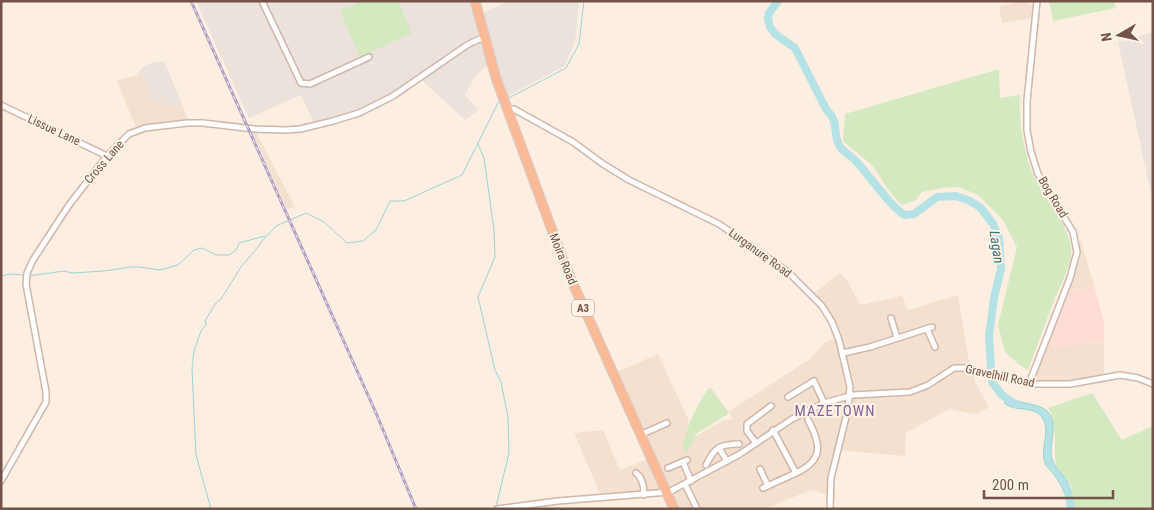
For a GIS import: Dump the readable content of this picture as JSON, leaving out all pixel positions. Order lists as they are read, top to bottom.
{
  "streets": {
    "highway": ["Moira Road", "A3"],
    "street": [
      "Lissue Lane",
      "Cross Lane",
      "Bog Road",
      "Lurganure Road",
      "Gravelhill Road"
    ]
  },
  "crossings": [
    ["Lissue Lane", "Cross Lane"],
    ["Cross Lane", "Moira Road"],
    ["Bog Road", "Gravelhill Road"],
    ["Lurganure Road", "Moira Road"],
    ["Lurganure Road", "Gravelhill Road"],
    ["Moira Road", "Gravelhill Road"]
  ],
  "districts": ["MAZETOWN"],
  "water": ["Lagan"],
  "scale_bar": "200 m",
  "north": "left"
}
